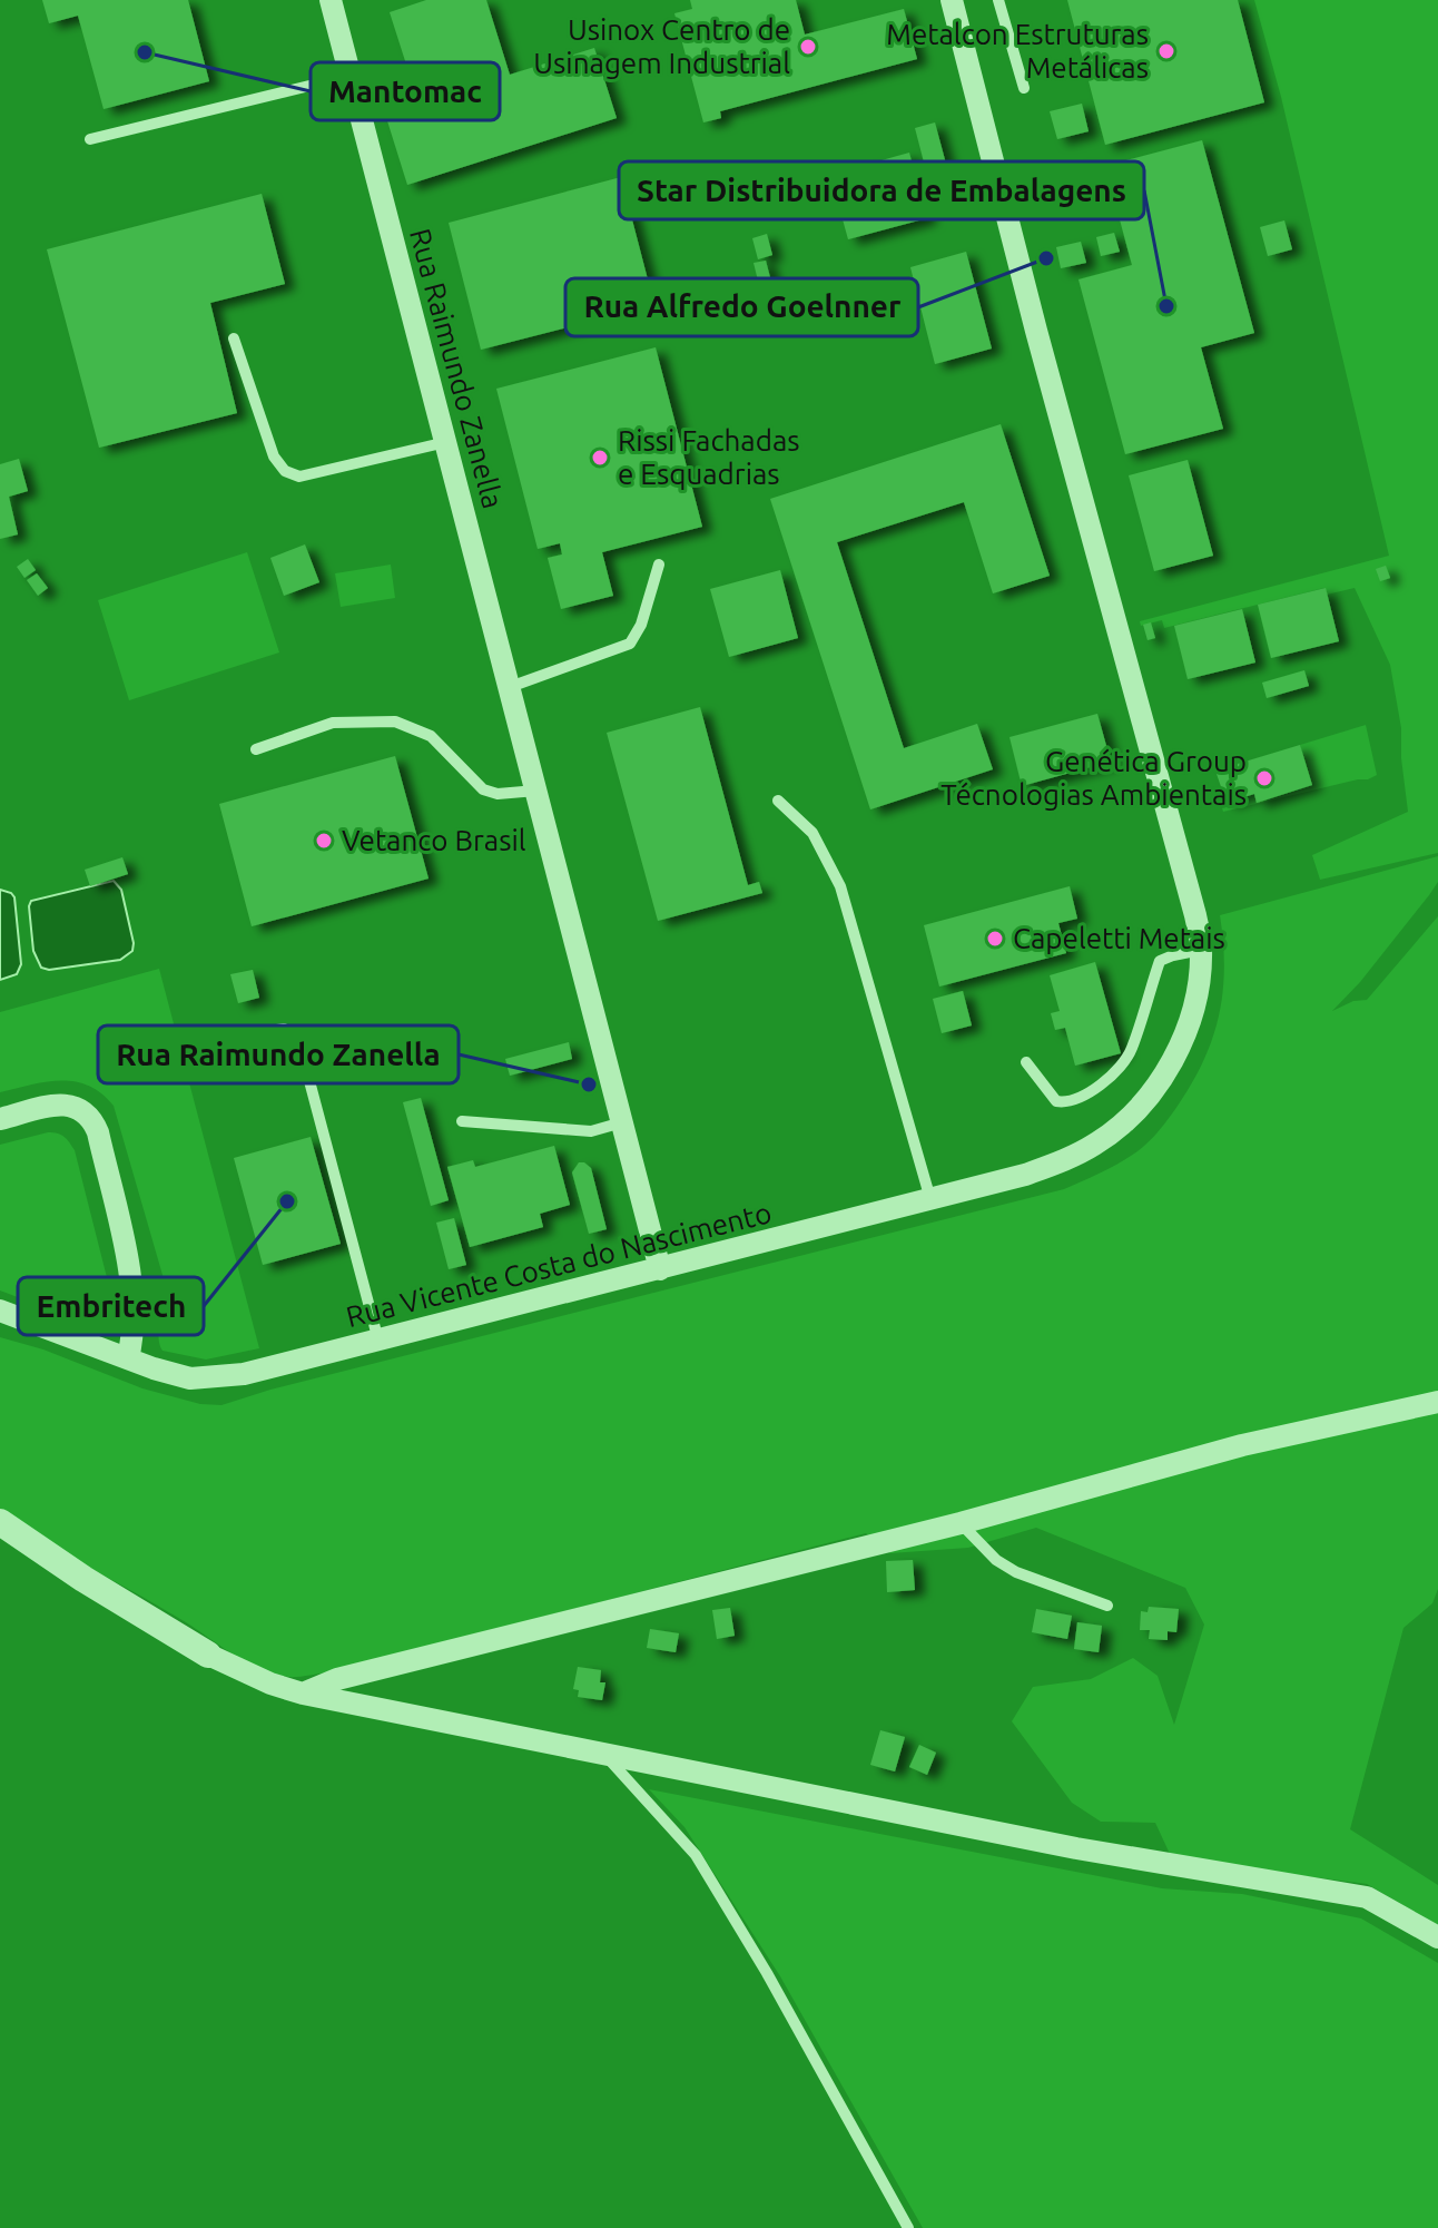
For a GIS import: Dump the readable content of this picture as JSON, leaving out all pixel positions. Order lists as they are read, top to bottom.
{
  "streets": {
    "street": ["Rua Raimundo Zanella", "Rua Vicente Costa do Nascimento"]
  },
  "crossings": [
    ["Rua Raimundo Zanella", "Rua Vicente Costa do Nascimento"]
  ],
  "places": [
    "Usinox Centro de Usinagem Industrial",
    "Metalcon Estruturas Metálicas",
    "Mantomac",
    "Rua Alfredo Goelnner",
    "Star Distribuidora de Embalagens",
    "Rissi Fachadas e Esquadrias",
    "Genética Group Técnologias Ambientais",
    "Vetanco Brasil",
    "Capeletti Metais",
    "Rua Raimundo Zanella",
    "Embritech"
  ]
}
